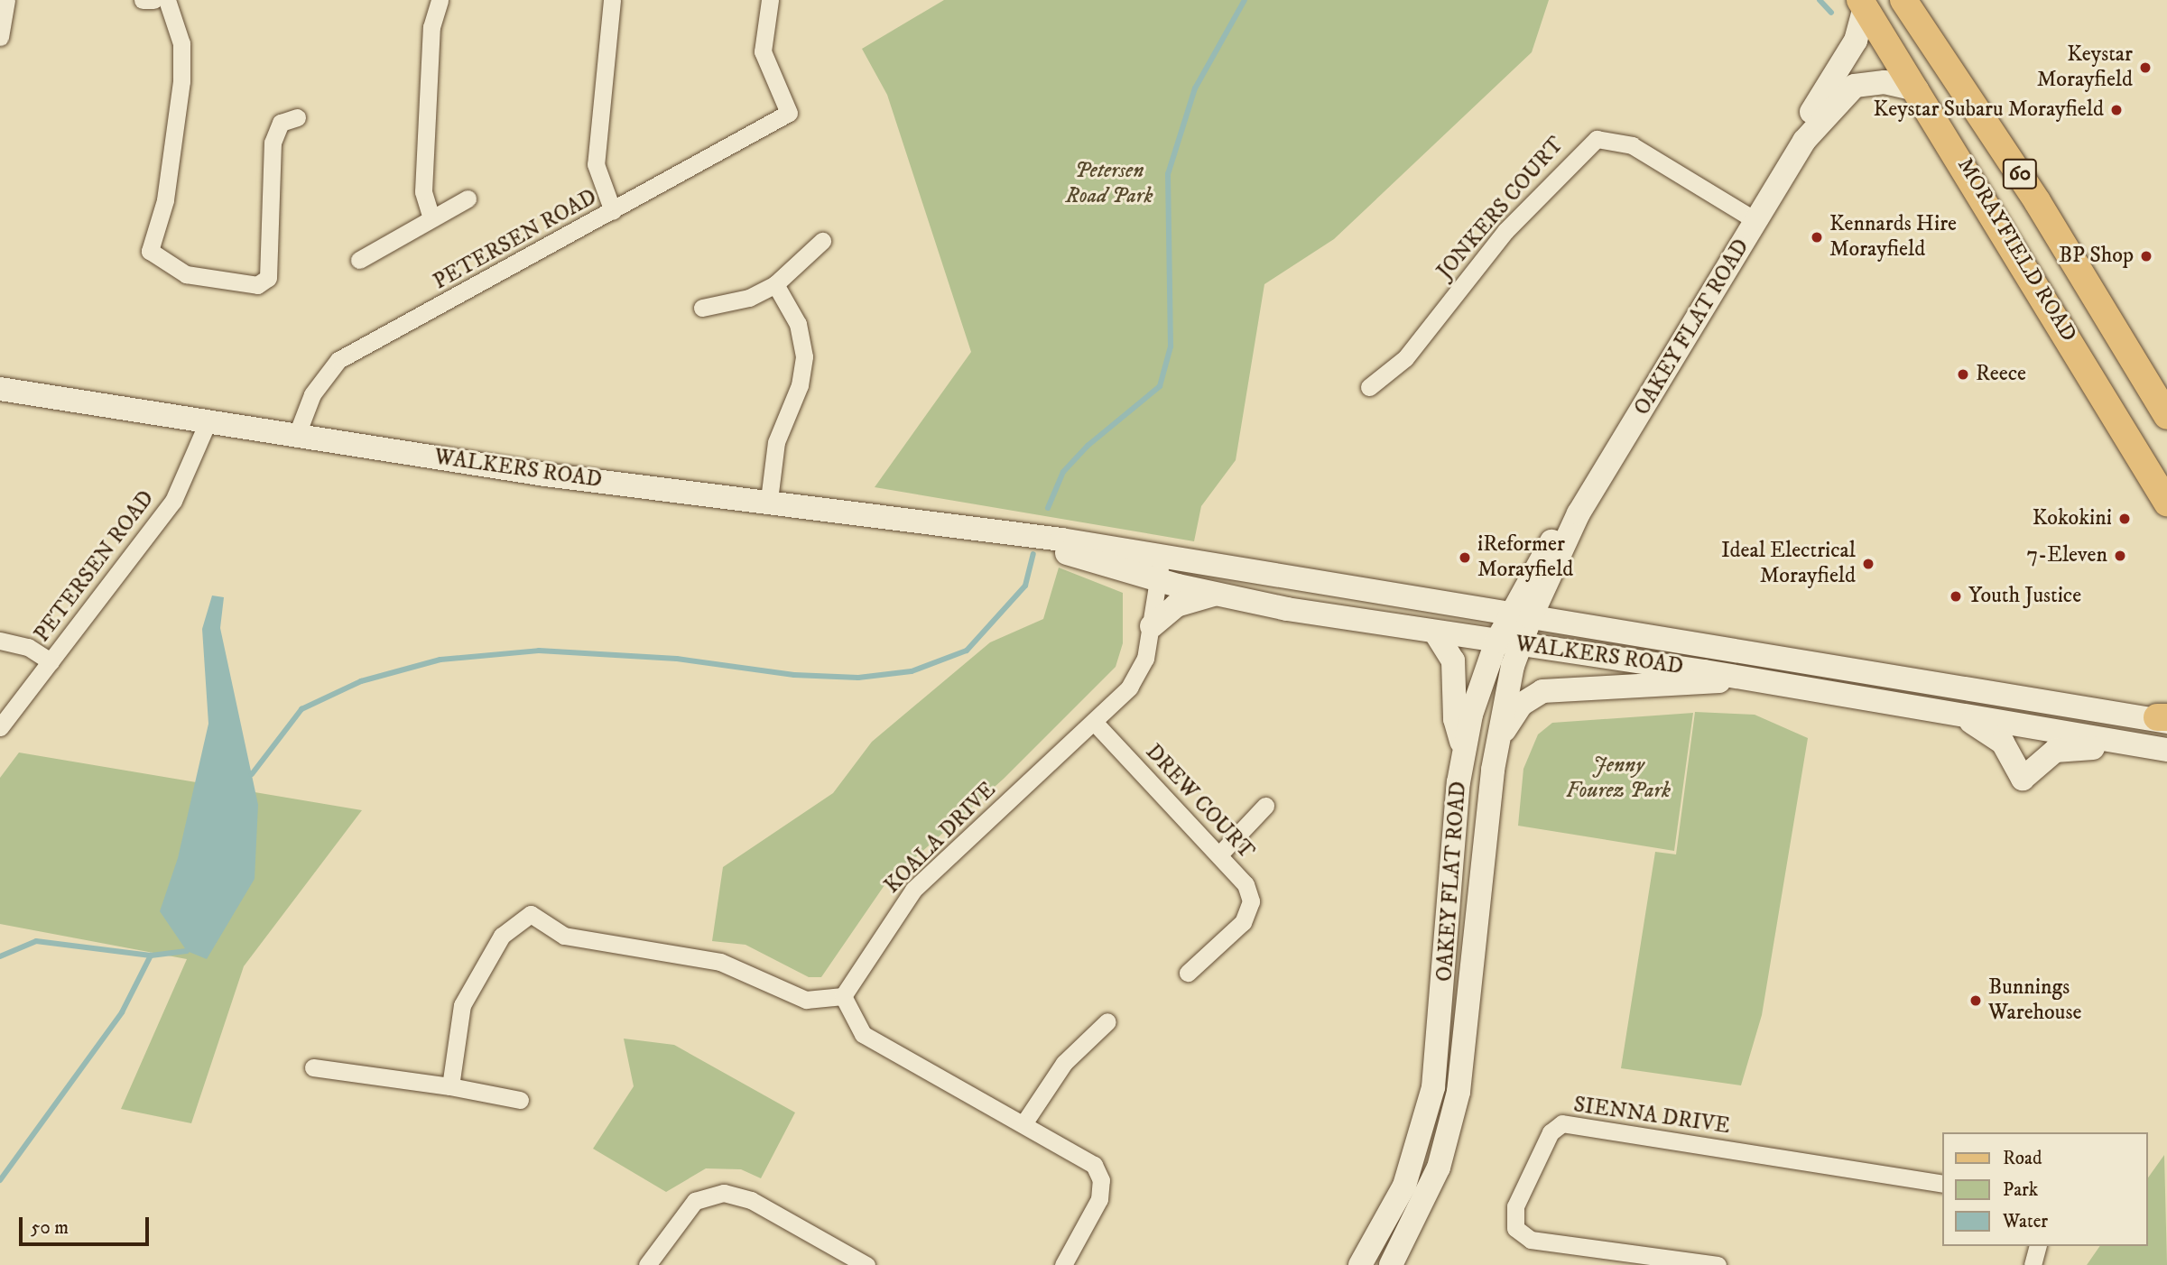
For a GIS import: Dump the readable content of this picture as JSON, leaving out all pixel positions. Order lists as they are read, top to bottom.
{
  "streets": {
    "main road": [
      "60",
      "MORAYFIELD ROAD",
      "OAKEY FLAT ROAD",
      "WALKERS ROAD"
    ],
    "street": [
      "JONKERS COURT",
      "PETERSEN ROAD",
      "DREW COURT",
      "KOALA DRIVE",
      "SIENNA DRIVE"
    ]
  },
  "crossings": [
    ["JONKERS COURT", "OAKEY FLAT ROAD"],
    ["PETERSEN ROAD", "WALKERS ROAD"],
    ["MORAYFIELD ROAD", "OAKEY FLAT ROAD"],
    ["OAKEY FLAT ROAD", "WALKERS ROAD"],
    ["WALKERS ROAD", "KOALA DRIVE"],
    ["DREW COURT", "KOALA DRIVE"]
  ],
  "parks": ["Petersen Road Park", "Jenny Fourez Park"],
  "places": [
    "Keystar Morayfield",
    "Keystar Subaru Morayfield",
    "Kennards Hire Morayfield",
    "BP Shop",
    "Reece",
    "Kokokini",
    "7-Eleven",
    "iReformer Morayfield",
    "Ideal Electrical Morayfield",
    "Youth Justice",
    "Bunnings Warehouse"
  ],
  "legend": ["Road", "Park", "Water"],
  "scale_bar": "50 m"
}
